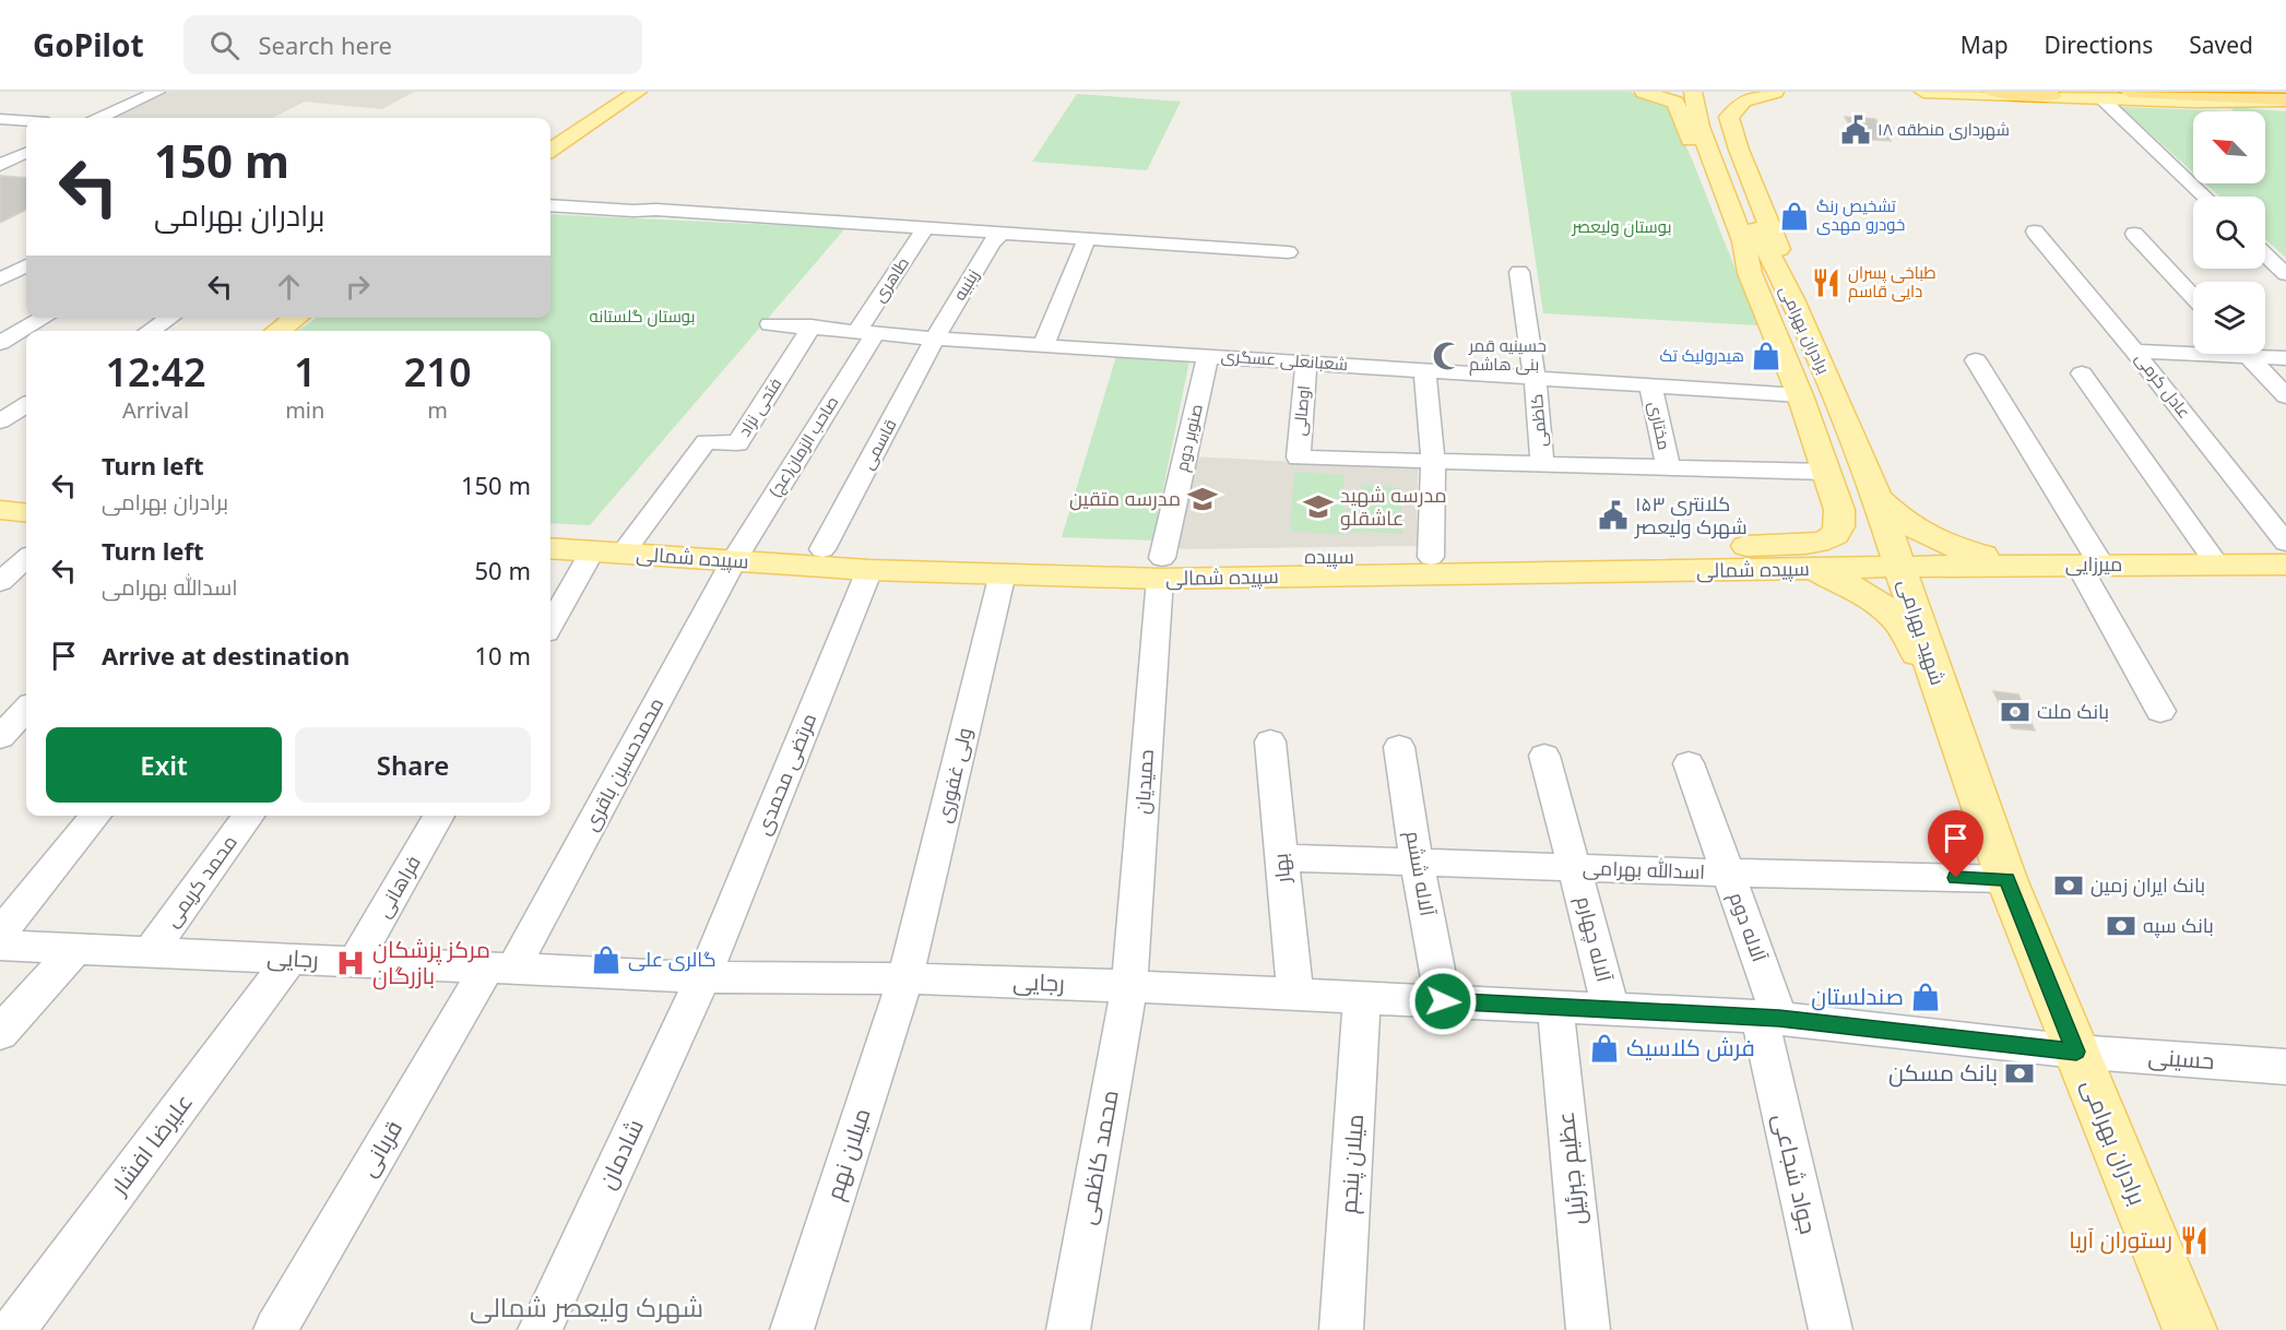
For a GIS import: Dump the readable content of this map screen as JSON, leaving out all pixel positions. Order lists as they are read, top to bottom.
{
  "streets": {
    "main road": [
      "برادران بهرامی",
      "سپیده",
      "سپیده شمالی",
      "میرزایی",
      "شهید بهرامی"
    ],
    "street": [
      "طاهری",
      "زینبیه",
      "شعبانعلی عسگری",
      "عادل کرمی",
      "فتحی نزاد",
      "اوصالی",
      "کاظمی",
      "مختاری",
      "صنوبر دوم",
      "قاسمی",
      "صاحب الزمان(عج)",
      "محمدحسین باقری",
      "مرتضی محمدی",
      "ولی غفوری",
      "حمیدیان",
      "بهار",
      "اسدالله بهرامی",
      "آلاله ششم",
      "محمد کریمی",
      "فراهانی",
      "آلاله دوم",
      "آلاله چهارم",
      "رجایی",
      "حسینی",
      "علیرضا افشار",
      "قربانی",
      "شادمان",
      "میلان نهم",
      "محمد کاظمی",
      "میلان پنجم",
      "عظیم جبرئیل",
      "جواد شجاعی"
    ]
  },
  "crossings": [
    ["طاهری", "شعبانعلی عسگری"],
    ["طاهری", "صاحب الزمان(عج)"],
    ["زینبیه", "شعبانعلی عسگری"],
    ["زینبیه", "قاسمی"],
    ["برادران بهرامی", "شعبانعلی عسگری"],
    ["برادران بهرامی", "سپیده"],
    ["برادران بهرامی", "سپیده شمالی"],
    ["برادران بهرامی", "میرزایی"],
    ["برادران بهرامی", "شهید بهرامی"],
    ["برادران بهرامی", "اسدالله بهرامی"],
    ["برادران بهرامی", "رجایی"],
    ["برادران بهرامی", "حسینی"],
    ["شعبانعلی عسگری", "فتحی نزاد"],
    ["شعبانعلی عسگری", "اوصالی"],
    ["شعبانعلی عسگری", "کاظمی"],
    ["شعبانعلی عسگری", "مختاری"],
    ["شعبانعلی عسگری", "صنوبر دوم"],
    ["شعبانعلی عسگری", "قاسمی"],
    ["شعبانعلی عسگری", "صاحب الزمان(عج)"],
    ["فتحی نزاد", "سپیده شمالی"],
    ["صنوبر دوم", "سپیده شمالی"],
    ["صنوبر دوم", "حمیدیان"],
    ["قاسمی", "سپیده شمالی"],
    ["صاحب الزمان(عج)", "سپیده شمالی"],
    ["صاحب الزمان(عج)", "محمدحسین باقری"],
    ["سپیده", "سپیده شمالی"],
    ["سپیده شمالی", "میرزایی"],
    ["سپیده شمالی", "شهید بهرامی"],
    ["سپیده شمالی", "محمدحسین باقری"],
    ["سپیده شمالی", "مرتضی محمدی"],
    ["سپیده شمالی", "ولی غفوری"],
    ["سپیده شمالی", "حمیدیان"],
    ["میرزایی", "شهید بهرامی"],
    ["محمدحسین باقری", "رجایی"],
    ["محمدحسین باقری", "قربانی"],
    ["مرتضی محمدی", "رجایی"],
    ["مرتضی محمدی", "شادمان"],
    ["ولی غفوری", "رجایی"],
    ["ولی غفوری", "میلان نهم"],
    ["حمیدیان", "رجایی"],
    ["حمیدیان", "محمد کاظمی"],
    ["بهار", "اسدالله بهرامی"],
    ["بهار", "رجایی"],
    ["اسدالله بهرامی", "آلاله ششم"],
    ["اسدالله بهرامی", "آلاله دوم"],
    ["اسدالله بهرامی", "آلاله چهارم"],
    ["آلاله ششم", "رجایی"],
    ["محمد کریمی", "رجایی"],
    ["فراهانی", "رجایی"],
    ["آلاله دوم", "رجایی"],
    ["آلاله دوم", "جواد شجاعی"],
    ["آلاله چهارم", "رجایی"],
    ["رجایی", "حسینی"],
    ["رجایی", "علیرضا افشار"],
    ["رجایی", "قربانی"],
    ["رجایی", "شادمان"],
    ["رجایی", "میلان نهم"],
    ["رجایی", "محمد کاظمی"],
    ["رجایی", "میلان پنجم"],
    ["رجایی", "عظیم جبرئیل"],
    ["رجایی", "جواد شجاعی"]
  ],
  "districts": ["شهرک ولیعصر شمالی"],
  "parks": ["بوستان ولیعصر", "بوستان گلستانه"],
  "places": {
    "public building": ["شهرداری منطقه ۱۸", "کلانتری ۱۵۳ شهرک ولیعصر"],
    "shop": [
      "تشخیص رنگ خودرو مهدی",
      "هیدرولیک تک",
      "گالری علی",
      "صندلستان",
      "فرش کلاسیک"
    ],
    "restaurant": ["طباخی پسران دایی قاسم", "رستوران آریا"],
    "mosque": ["حسینیه قمر بنی هاشم"],
    "school or university": ["مدرسه متقین", "مدرسه شهید عاشقلو"],
    "bank": [
      "بانک ملت",
      "بانک ایران زمین",
      "بانک سپه",
      "بانک مسکن"
    ],
    "hospital": ["مرکز پزشکان بازرگان"]
  },
  "north": "top left",
  "page": {
    "header": "GoPilot",
    "search": "Search here",
    "nav": ["Map", "Directions", "Saved"],
    "turn": ["150 m", "برادران بهرامی"],
    "eta": [
      "12:42",
      "Arrival",
      "1",
      "min",
      "210",
      "m"
    ],
    "list": [
      {
        "name": "Turn left",
        "note": "برادران بهرامی",
        "value": "150 m"
      },
      {
        "name": "Turn left",
        "note": "اسدالله بهرامی",
        "value": "50 m"
      },
      {
        "name": "Arrive at destination",
        "value": "10 m"
      }
    ],
    "buttons": ["Exit", "Share"]
  }
}
